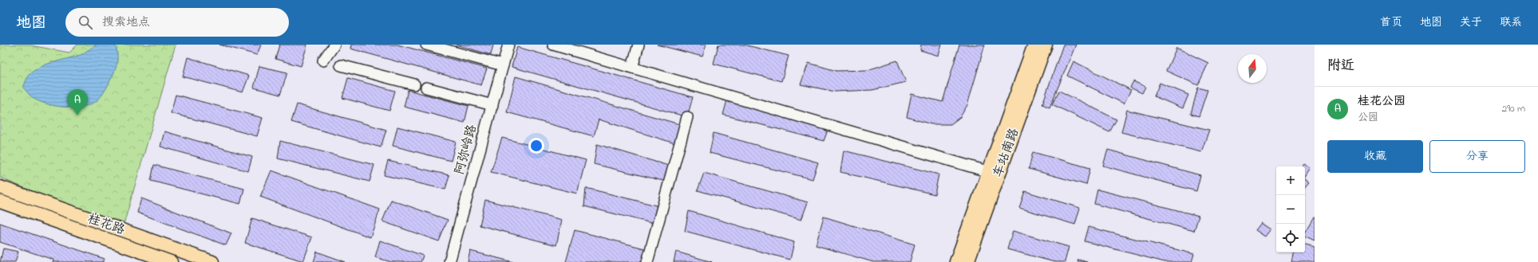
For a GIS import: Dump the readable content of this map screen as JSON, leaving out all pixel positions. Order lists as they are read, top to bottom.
{
  "streets": {
    "main road": ["车站南路", "桂花路"],
    "street": ["阿弥岭路"]
  },
  "north": "top",
  "page": {
    "header": "地图",
    "search": "搜索地点",
    "nav": [
      "首页",
      "地图",
      "关于",
      "联系"
    ],
    "heading": "附近",
    "list": [
      {
        "mark": "A",
        "name": "桂花公园",
        "note": "公园",
        "value": "290 m"
      }
    ],
    "pins": "A",
    "buttons": ["收藏", "分享"],
    "map_buttons": ["+", "−"]
  }
}
